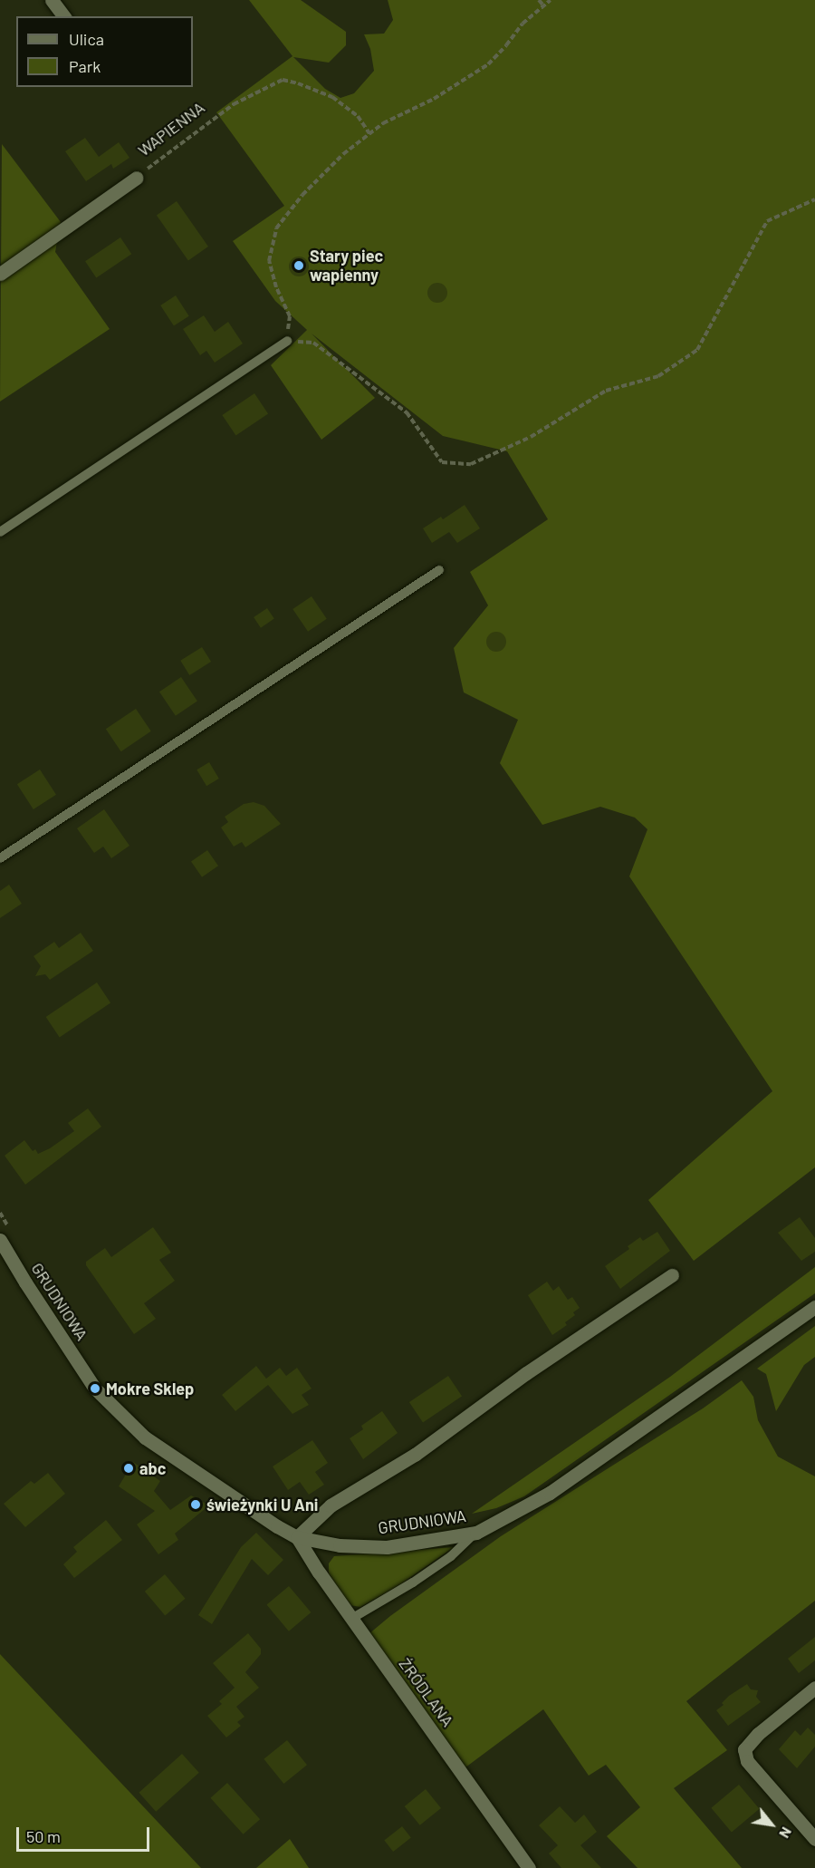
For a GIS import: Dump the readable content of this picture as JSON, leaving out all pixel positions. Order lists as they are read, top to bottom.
{
  "streets": {
    "street": ["WAPIENNA", "GRUDNIOWA", "ŹRÓDLANA"]
  },
  "crossings": [
    ["GRUDNIOWA", "ŹRÓDLANA"]
  ],
  "places": [
    "Stary piec wapienny",
    "Mokre Sklep",
    "abc",
    "świeżynki U Ani"
  ],
  "legend": ["Ulica", "Park"],
  "scale_bar": "50 m",
  "north": "bottom right"
}
